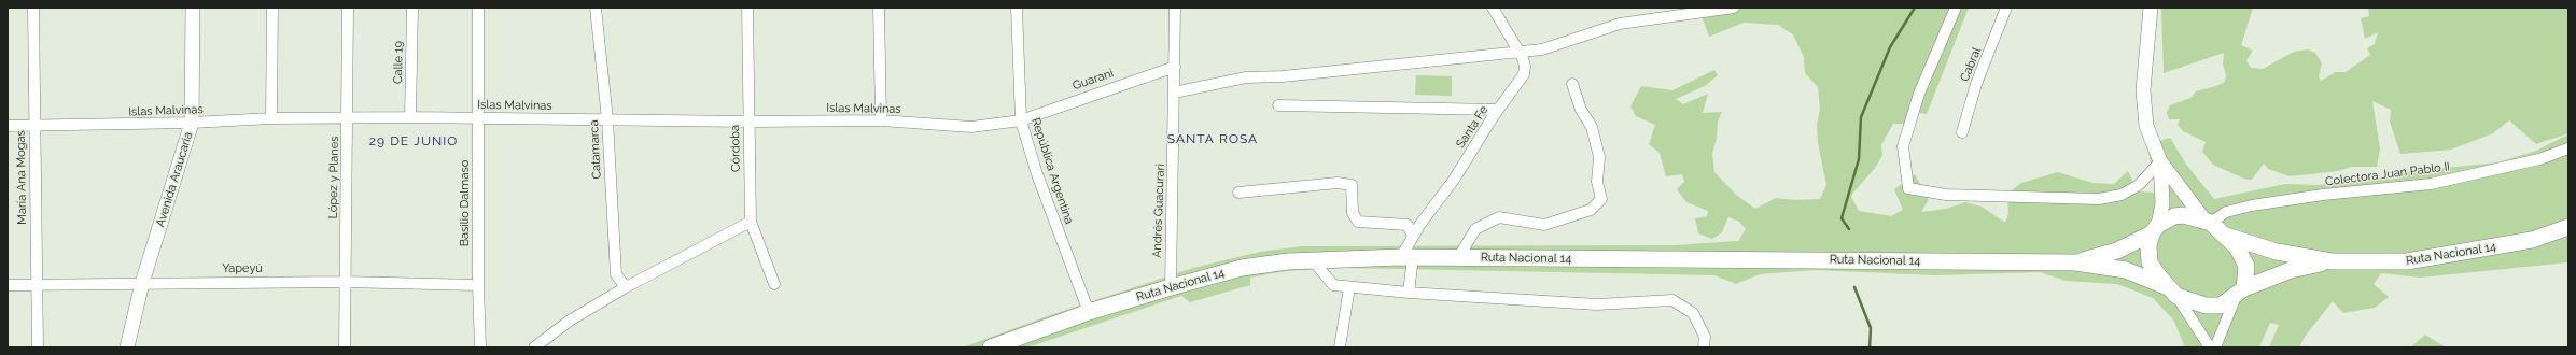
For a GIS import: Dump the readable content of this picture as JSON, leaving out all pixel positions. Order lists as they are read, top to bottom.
{
  "streets": {
    "highway": ["Ruta Nacional 14"],
    "main road": ["Avenida Araucaria"],
    "street": [
      "Calle 19",
      "Cabral",
      "Guarani",
      "Islas Malvinas",
      "Santa Fe",
      "Córdoba",
      "Catamarca",
      "República Argentina",
      "Colectora Juan Pablo II",
      "María Ana Mogas",
      "López y Planes",
      "Basilio Dalmaso",
      "Andrés Guacurari",
      "Yapeyú"
    ]
  },
  "crossings": [
    ["Calle 19", "Islas Malvinas"],
    ["Guarani", "Islas Malvinas"],
    ["Guarani", "República Argentina"],
    ["Guarani", "Andrés Guacurari"],
    ["Islas Malvinas", "Córdoba"],
    ["Islas Malvinas", "Catamarca"],
    ["Islas Malvinas", "República Argentina"],
    ["Islas Malvinas", "María Ana Mogas"],
    ["Islas Malvinas", "López y Planes"],
    ["Islas Malvinas", "Avenida Araucaria"],
    ["Islas Malvinas", "Basilio Dalmaso"],
    ["Santa Fe", "Ruta Nacional 14"],
    ["República Argentina", "Ruta Nacional 14"],
    ["Colectora Juan Pablo II", "Ruta Nacional 14"],
    ["María Ana Mogas", "Yapeyú"],
    ["López y Planes", "Yapeyú"],
    ["Avenida Araucaria", "Yapeyú"],
    ["Basilio Dalmaso", "Yapeyú"],
    ["Andrés Guacurari", "Ruta Nacional 14"]
  ],
  "districts": ["SANTA ROSA", "29 DE JUNIO"]
}
